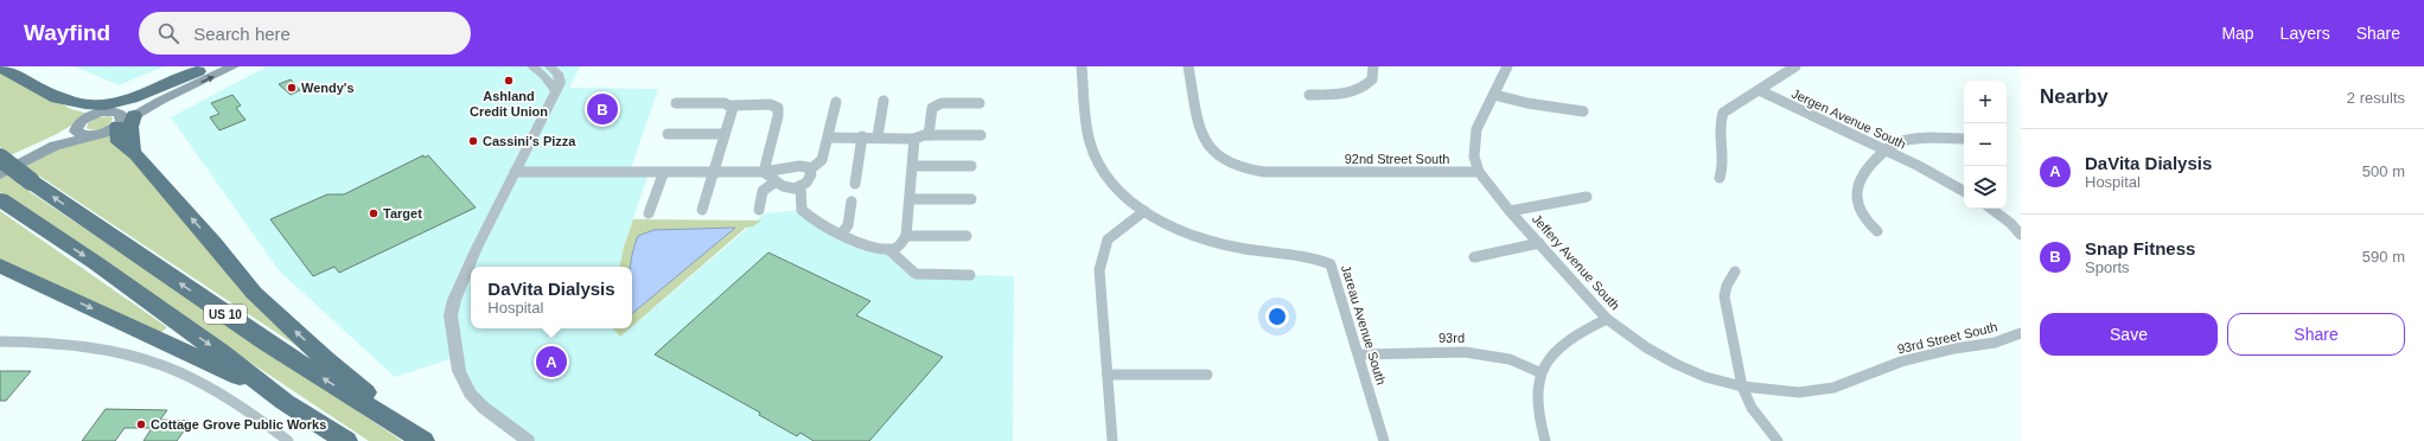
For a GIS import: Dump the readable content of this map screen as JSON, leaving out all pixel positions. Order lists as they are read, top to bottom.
{
  "streets": {
    "highway": ["US 10"],
    "street": [
      "Jergen Avenue South",
      "92nd Street South",
      "Jeffery Avenue South",
      "Jareau Avenue South",
      "93rd",
      "93rd Street South"
    ]
  },
  "crossings": [
    ["92nd Street South", "Jeffery Avenue South"],
    ["Jeffery Avenue South", "93rd Street South"],
    ["Jareau Avenue South", "93rd"]
  ],
  "places": [
    "Ashland Credit Union",
    "Wendy's",
    "Cassini's Pizza",
    "Target",
    "Cottage Grove Public Works"
  ],
  "page": {
    "header": "Wayfind",
    "search": "Search here",
    "nav": ["Map", "Layers", "Share"],
    "heading": ["Nearby", "2 results"],
    "map_buttons": ["+", "−"],
    "pins": ["B", "A"],
    "list": [
      {
        "mark": "A",
        "name": "DaVita Dialysis",
        "note": "Hospital",
        "value": "500 m"
      },
      {
        "mark": "B",
        "name": "Snap Fitness",
        "note": "Sports",
        "value": "590 m"
      }
    ],
    "popup": ["DaVita Dialysis", "Hospital"],
    "buttons": ["Save", "Share"]
  }
}
